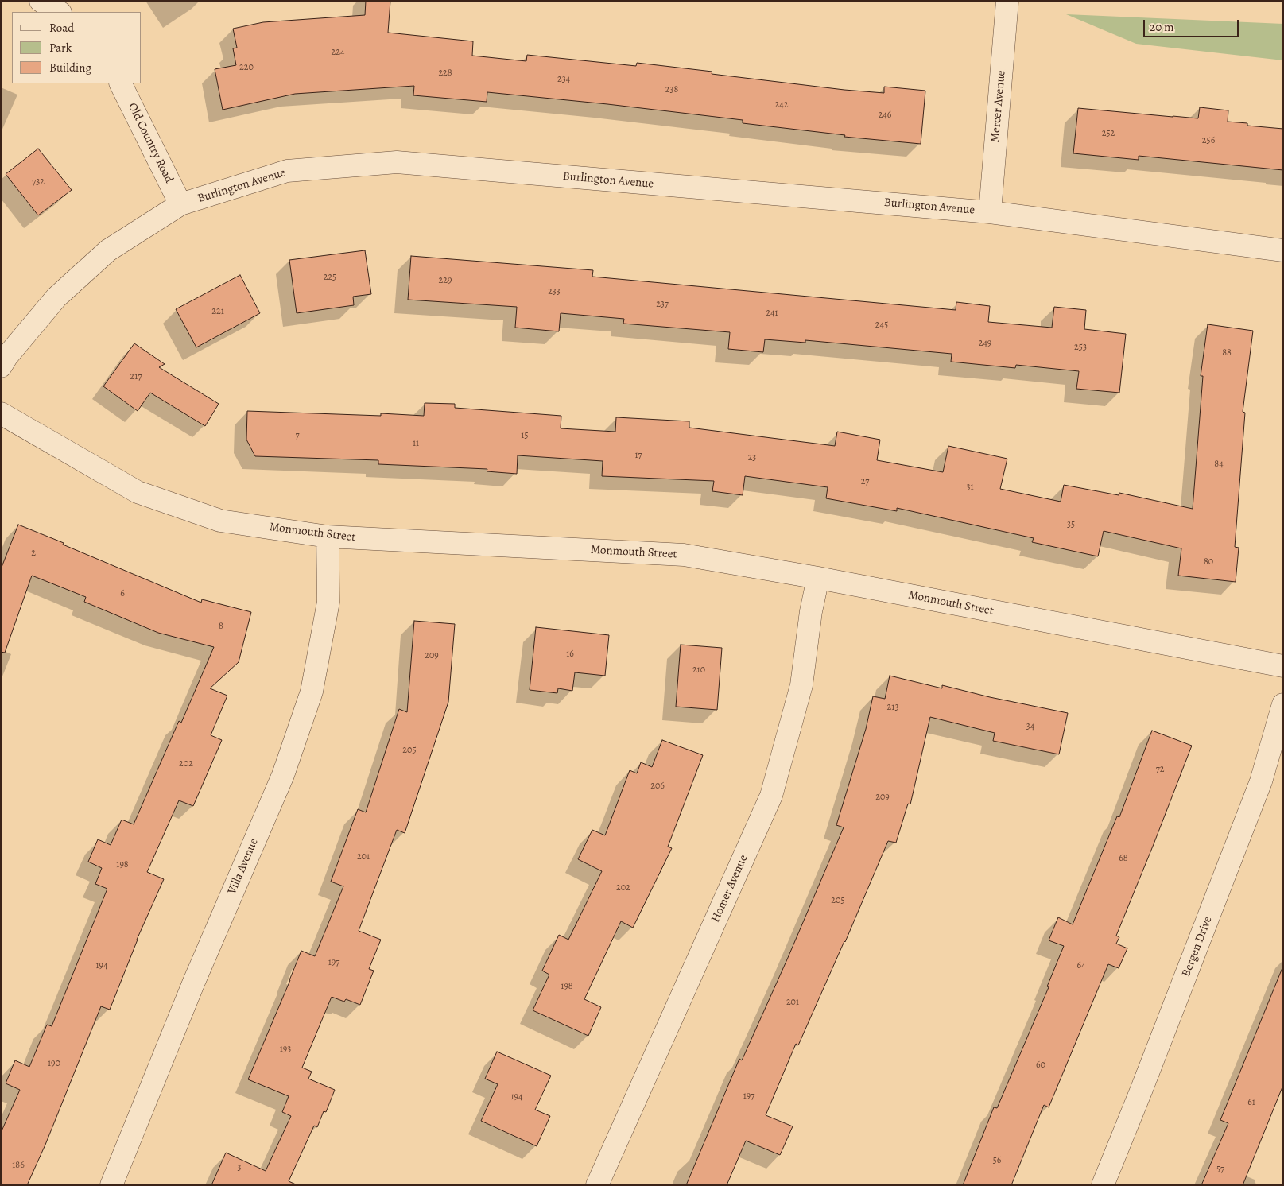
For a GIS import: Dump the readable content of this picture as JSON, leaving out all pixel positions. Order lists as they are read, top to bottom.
{
  "streets": {
    "street": [
      "Mercer Avenue",
      "Old Country Road",
      "Burlington Avenue",
      "Monmouth Street",
      "Villa Avenue",
      "Homer Avenue",
      "Bergen Drive"
    ]
  },
  "crossings": [
    ["Mercer Avenue", "Burlington Avenue"],
    ["Old Country Road", "Burlington Avenue"],
    ["Monmouth Street", "Villa Avenue"],
    ["Monmouth Street", "Homer Avenue"]
  ],
  "house_numbers": [
    "224",
    "220",
    "228",
    "234",
    "238",
    "242",
    "246",
    "252",
    "256",
    "732",
    "225",
    "229",
    "233",
    "237",
    "221",
    "241",
    "245",
    "249",
    "253",
    "88",
    "217",
    "7",
    "15",
    "11",
    "17",
    "23",
    "84",
    "27",
    "31",
    "35",
    "2",
    "80",
    "6",
    "8",
    "16",
    "209",
    "210",
    "213",
    "34",
    "205",
    "202",
    "72",
    "206",
    "209",
    "201",
    "68",
    "198",
    "202",
    "205",
    "197",
    "194",
    "64",
    "198",
    "201",
    "193",
    "190",
    "60",
    "197",
    "194",
    "61",
    "56",
    "186",
    "3",
    "57"
  ],
  "legend": ["Road", "Park", "Building"],
  "scale_bar": "20 m"
}
